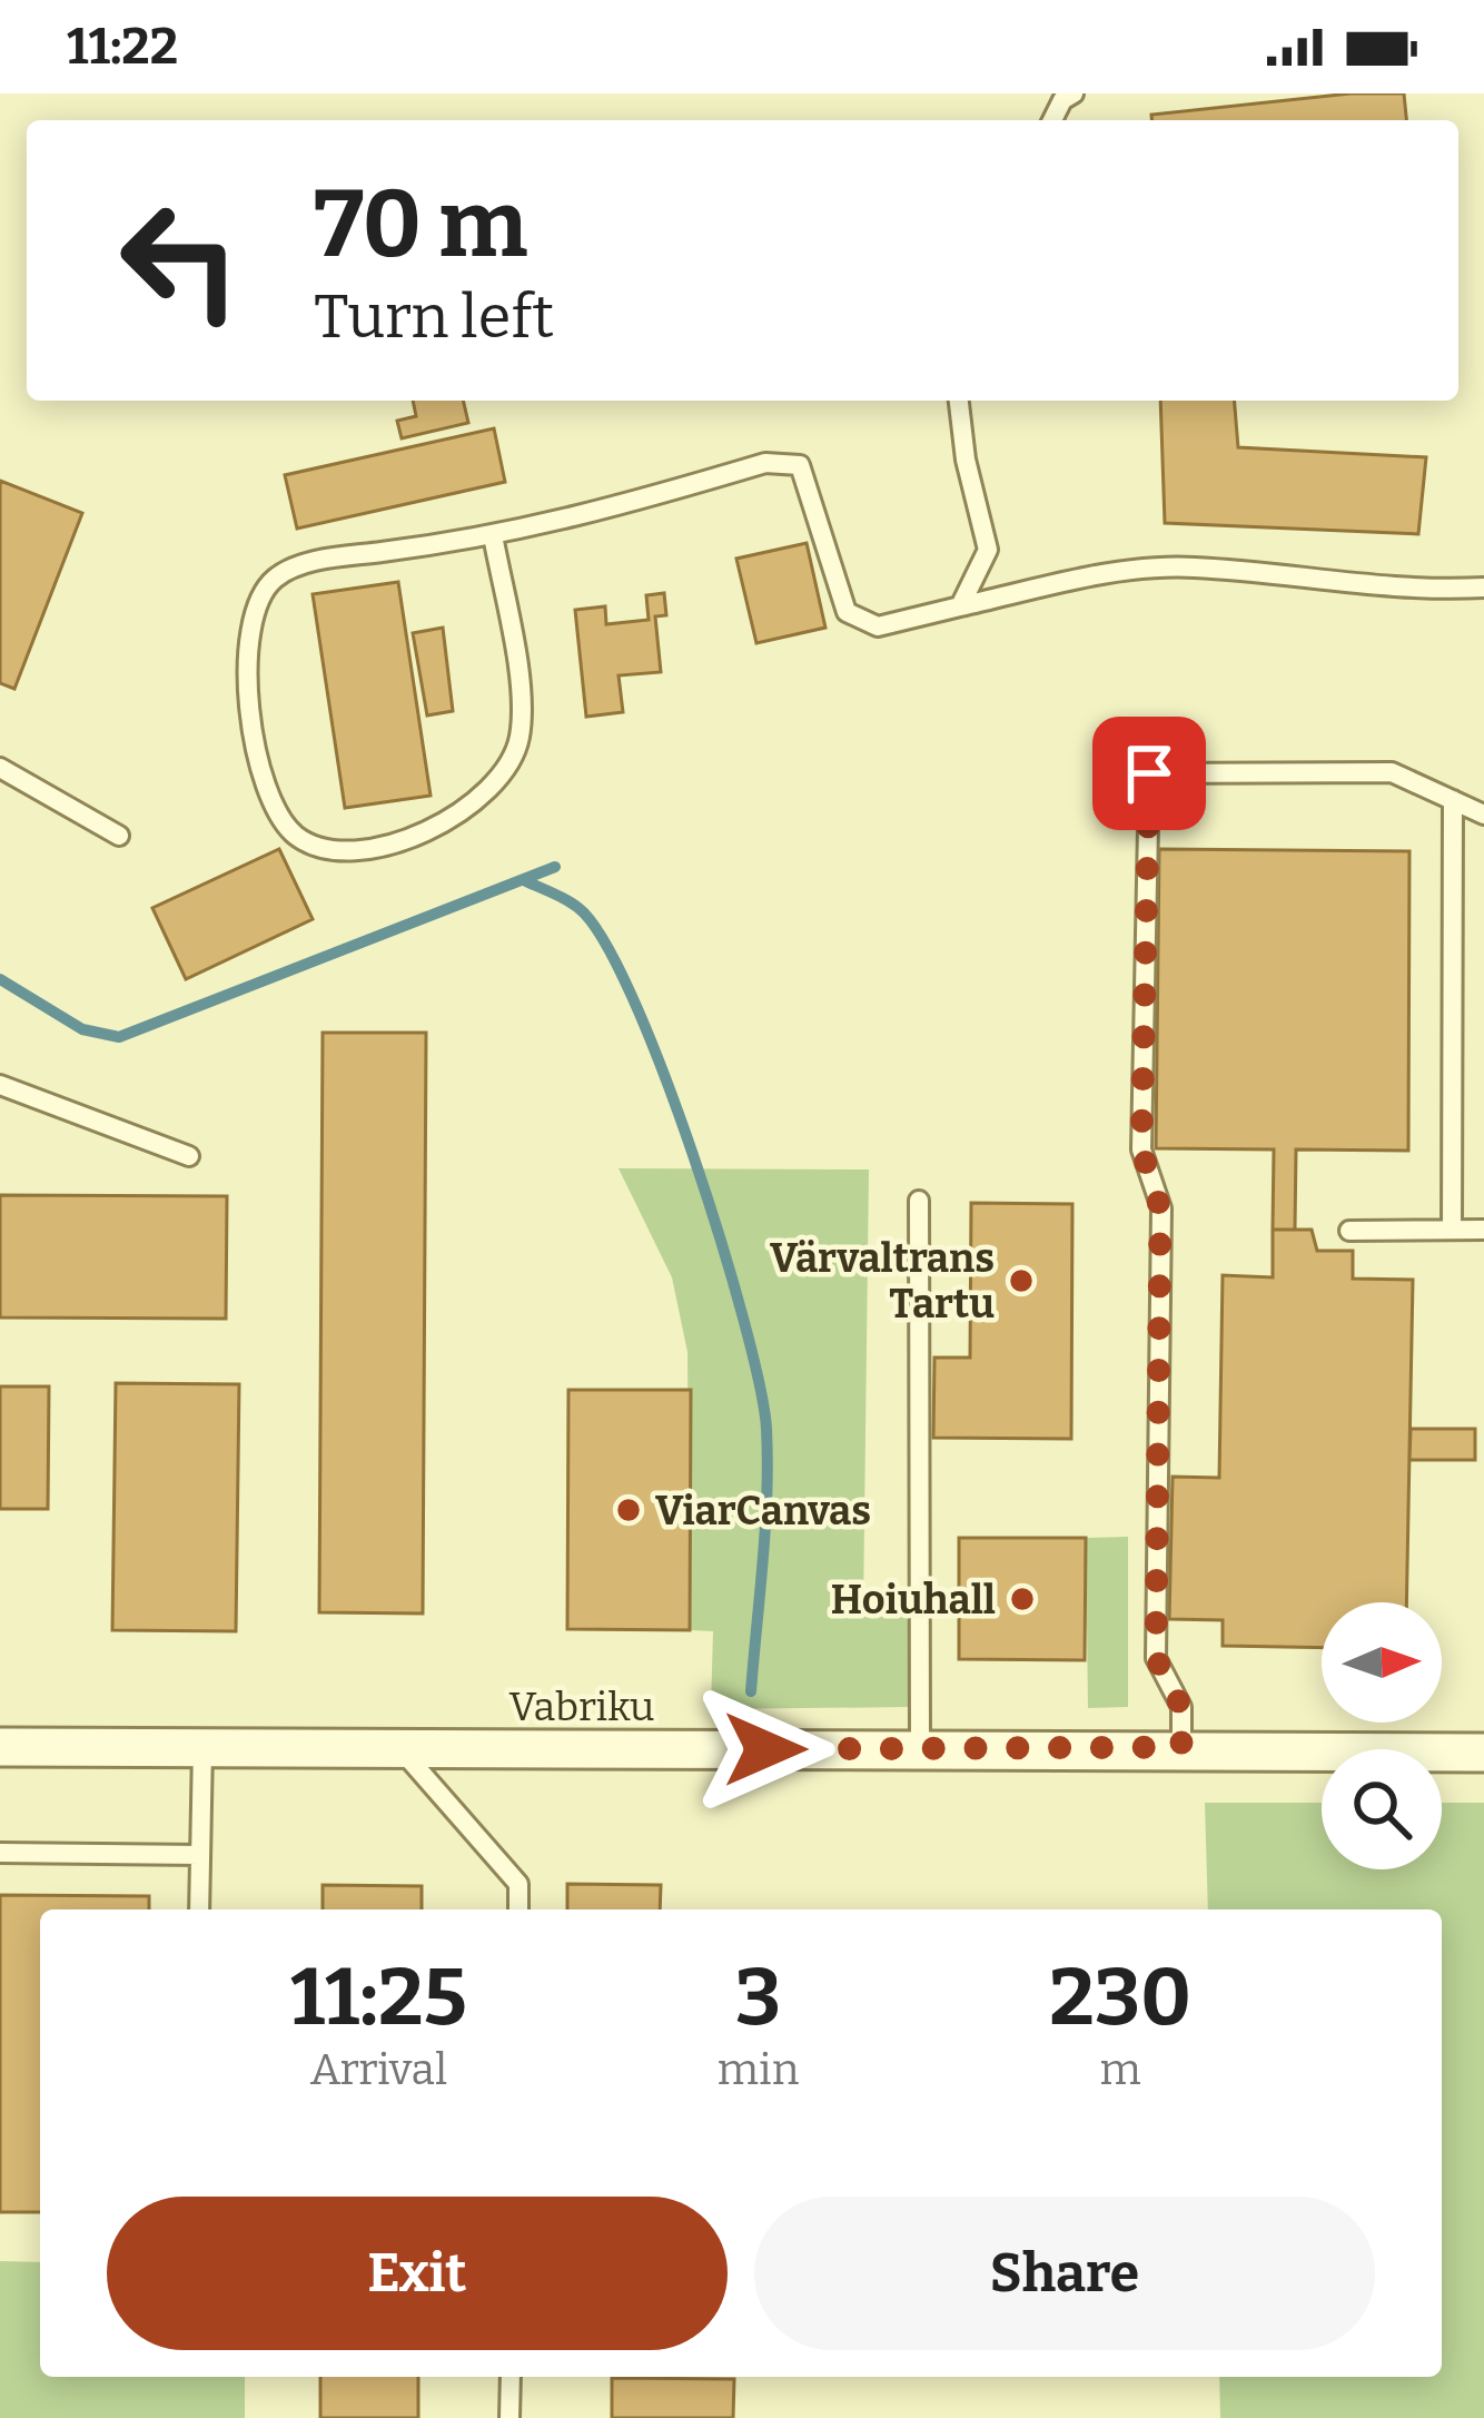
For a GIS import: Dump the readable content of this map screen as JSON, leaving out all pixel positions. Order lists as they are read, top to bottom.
{
  "streets": {
    "street": ["Vabriku"]
  },
  "places": ["Värvaltrans Tartu", "ViarCanvas", "Hoiuhall"],
  "north": "right",
  "page": {
    "status": "11:22",
    "turn": ["70 m", "Turn left"],
    "eta": [
      "11:25",
      "Arrival",
      "3",
      "min",
      "230",
      "m"
    ],
    "buttons": ["Exit", "Share"]
  }
}
